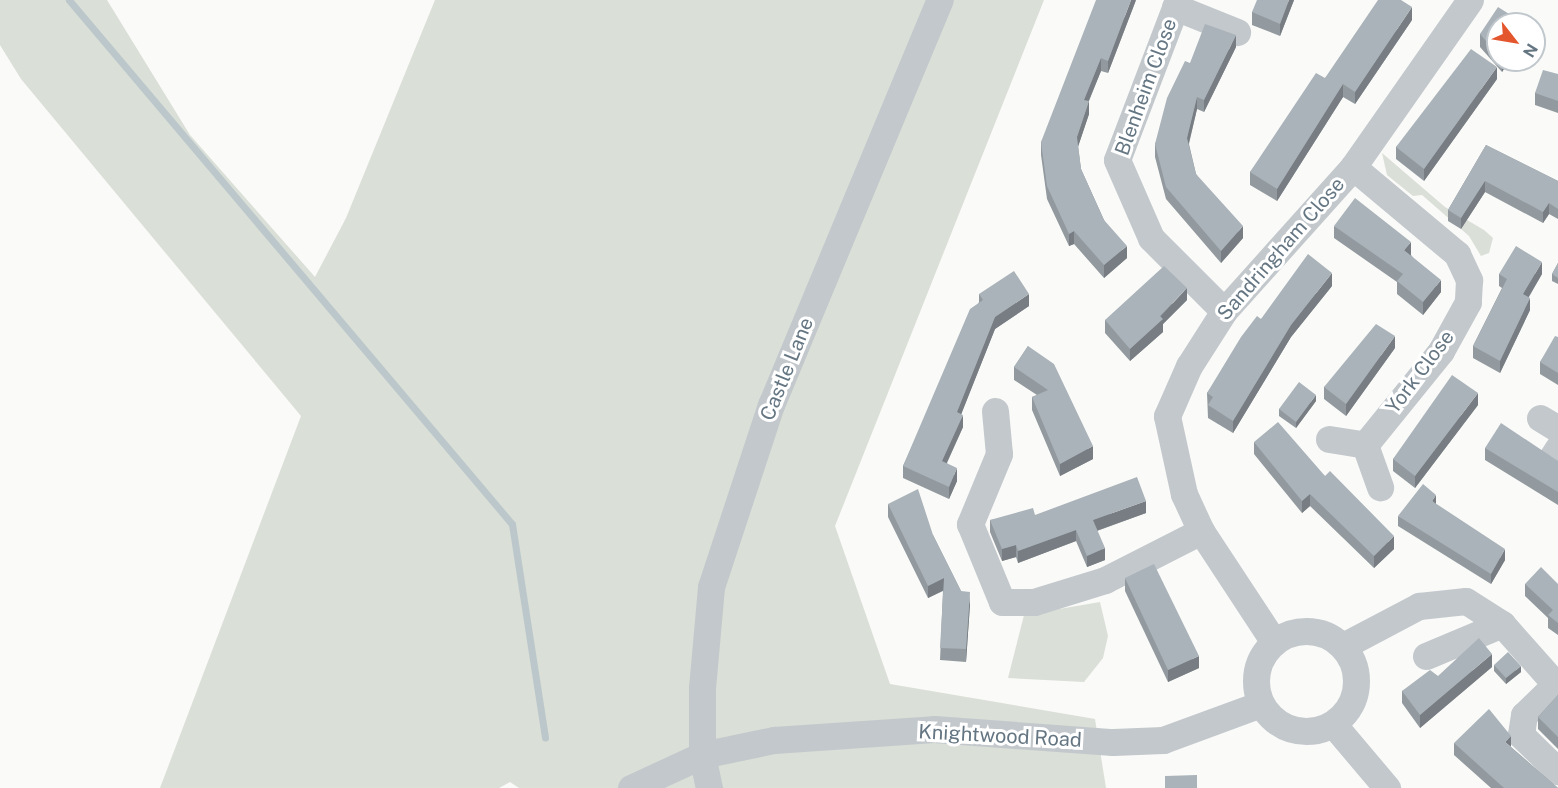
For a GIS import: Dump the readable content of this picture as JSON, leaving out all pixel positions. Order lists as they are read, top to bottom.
{
  "streets": {
    "street": [
      "Blenheim Close",
      "Sandringham Close",
      "Castle Lane",
      "York Close",
      "Knightwood Road"
    ]
  },
  "crossings": [
    ["Blenheim Close", "Sandringham Close"],
    ["Sandringham Close", "York Close"],
    ["Sandringham Close", "Knightwood Road"],
    ["Castle Lane", "Knightwood Road"]
  ],
  "north": "bottom right"
}
